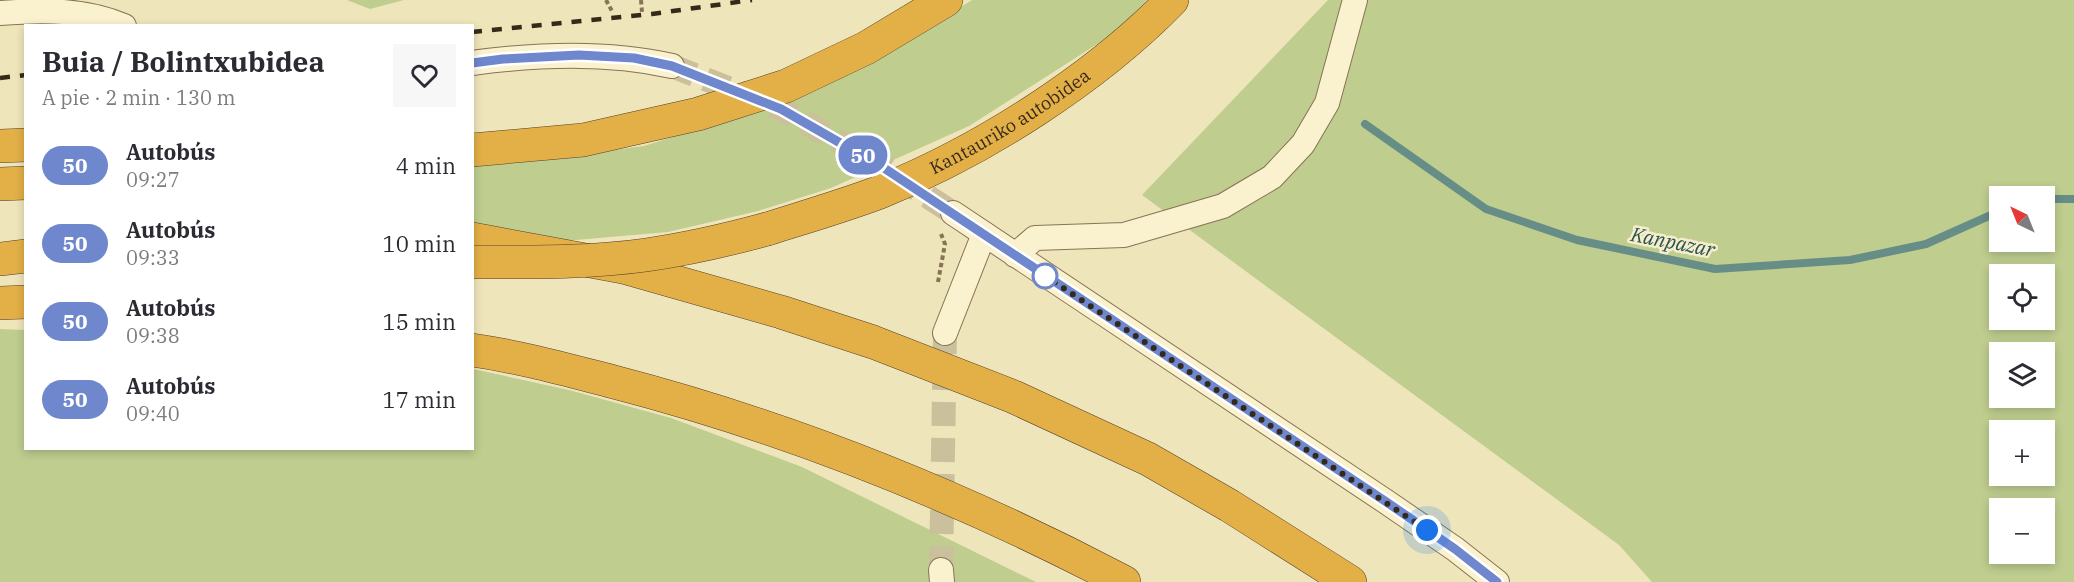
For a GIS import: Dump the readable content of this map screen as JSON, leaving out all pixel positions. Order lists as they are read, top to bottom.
{
  "streets": {
    "highway": ["Kantauriko autobidea"]
  },
  "water": ["Kanpazar"],
  "lines": ["bus line 50"],
  "north": "top left",
  "page": {
    "on_map": "50",
    "heading": ["Buia / Bolintxubidea", "A pie · 2 min · 130 m"],
    "list": [
      {
        "mark": "50",
        "name": "Autobús",
        "note": "09:27",
        "value": "4 min"
      },
      {
        "mark": "50",
        "name": "Autobús",
        "note": "09:33",
        "value": "10 min"
      },
      {
        "mark": "50",
        "name": "Autobús",
        "note": "09:38",
        "value": "15 min"
      },
      {
        "mark": "50",
        "name": "Autobús",
        "note": "09:40",
        "value": "17 min"
      }
    ],
    "map_buttons": ["+", "−"]
  }
}
